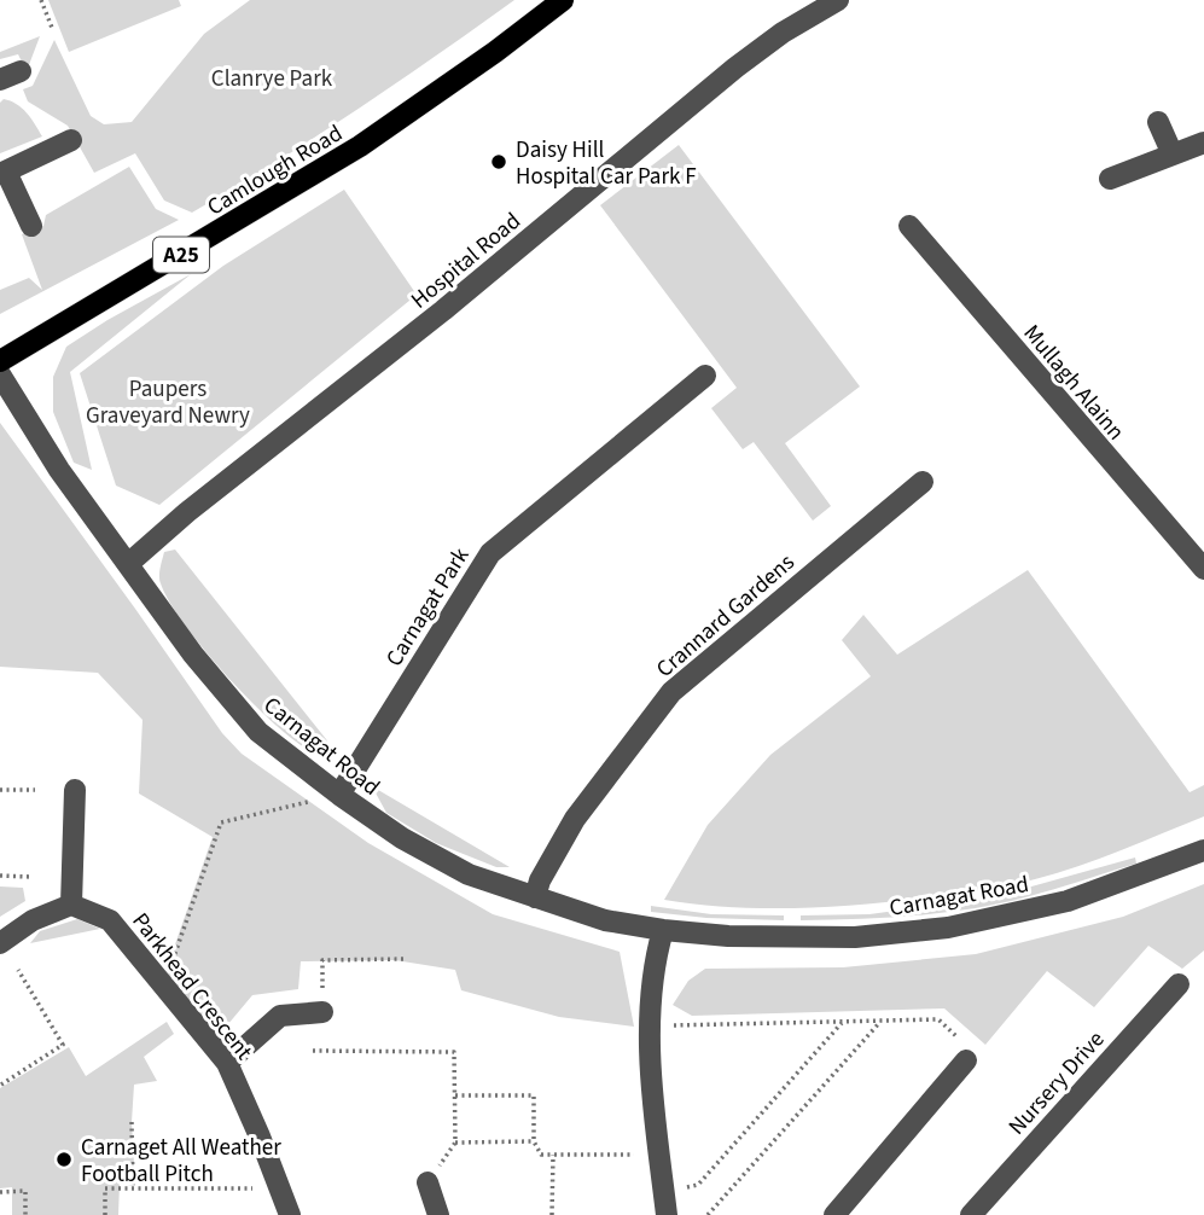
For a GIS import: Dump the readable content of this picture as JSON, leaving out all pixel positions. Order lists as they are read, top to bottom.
{
  "streets": {
    "main road": ["Camlough Road", "A25"],
    "street": [
      "Hospital Road",
      "Mullagh Alainn",
      "Carnagat Park",
      "Crannard Gardens",
      "Carnagat Road",
      "Parkhead Crescent",
      "Nursery Drive"
    ]
  },
  "crossings": [
    ["Hospital Road", "Carnagat Road"],
    ["Carnagat Park", "Carnagat Road"],
    ["Crannard Gardens", "Carnagat Road"]
  ],
  "parks": ["Clanrye Park", "Paupers Graveyard Newry"],
  "places": ["Daisy Hill Hospital Car Park F", "Carnaget All Weather Football Pitch"]
}
